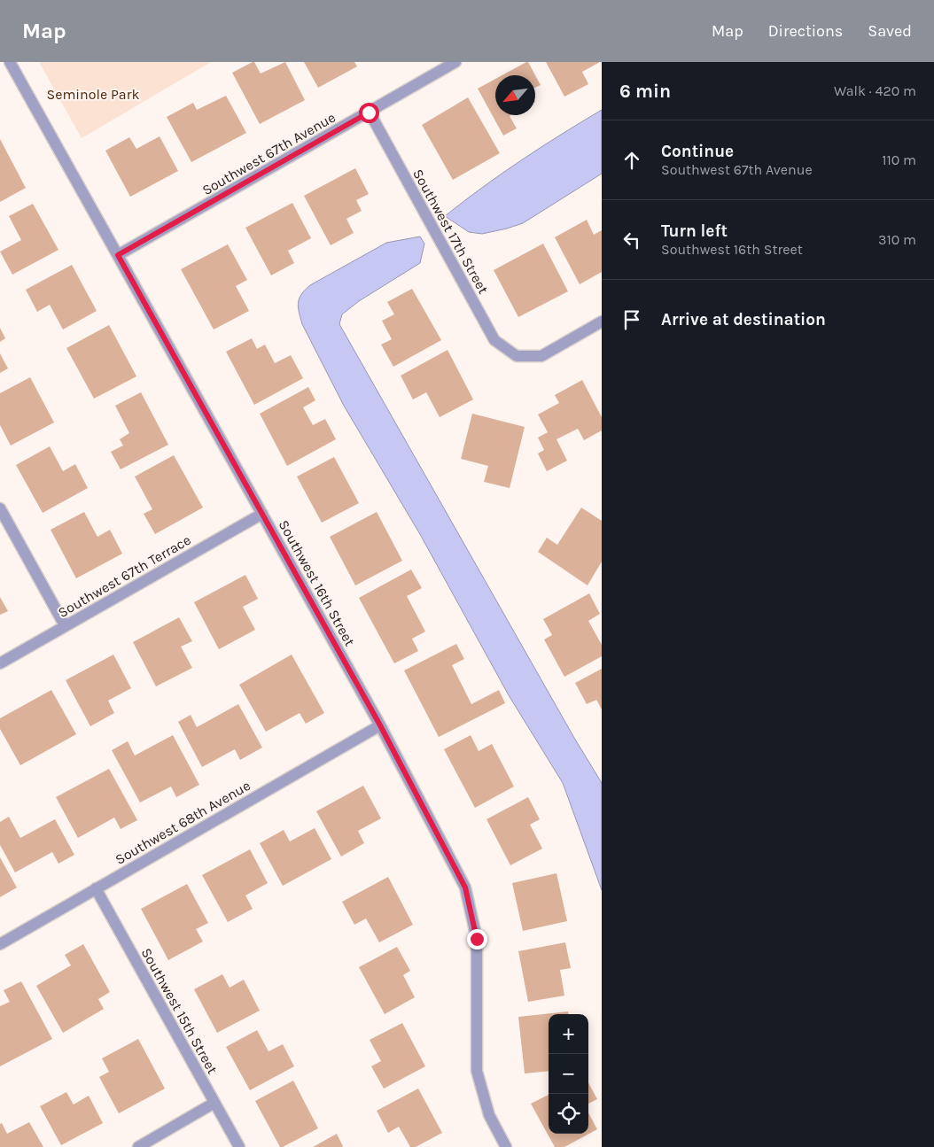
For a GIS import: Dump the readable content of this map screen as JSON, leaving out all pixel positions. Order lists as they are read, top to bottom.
{
  "streets": {
    "street": [
      "Southwest 67th Avenue",
      "Southwest 17th Street",
      "Southwest 67th Terrace",
      "Southwest 16th Street",
      "Southwest 68th Avenue",
      "Southwest 15th Street"
    ]
  },
  "crossings": [
    ["Southwest 67th Avenue", "Southwest 17th Street"],
    ["Southwest 67th Avenue", "Southwest 16th Street"],
    ["Southwest 67th Terrace", "Southwest 16th Street"],
    ["Southwest 16th Street", "Southwest 68th Avenue"],
    ["Southwest 68th Avenue", "Southwest 15th Street"]
  ],
  "parks": ["Seminole Park"],
  "north": "bottom left",
  "page": {
    "header": "Map",
    "nav": ["Map", "Directions", "Saved"],
    "heading": ["6 min", "Walk · 420 m"],
    "list": [
      ["Continue", "Southwest 67th Avenue", "110 m"],
      ["Turn left", "Southwest 16th Street", "310 m"],
      "Arrive at destination"
    ],
    "map_buttons": ["+", "−"]
  }
}
